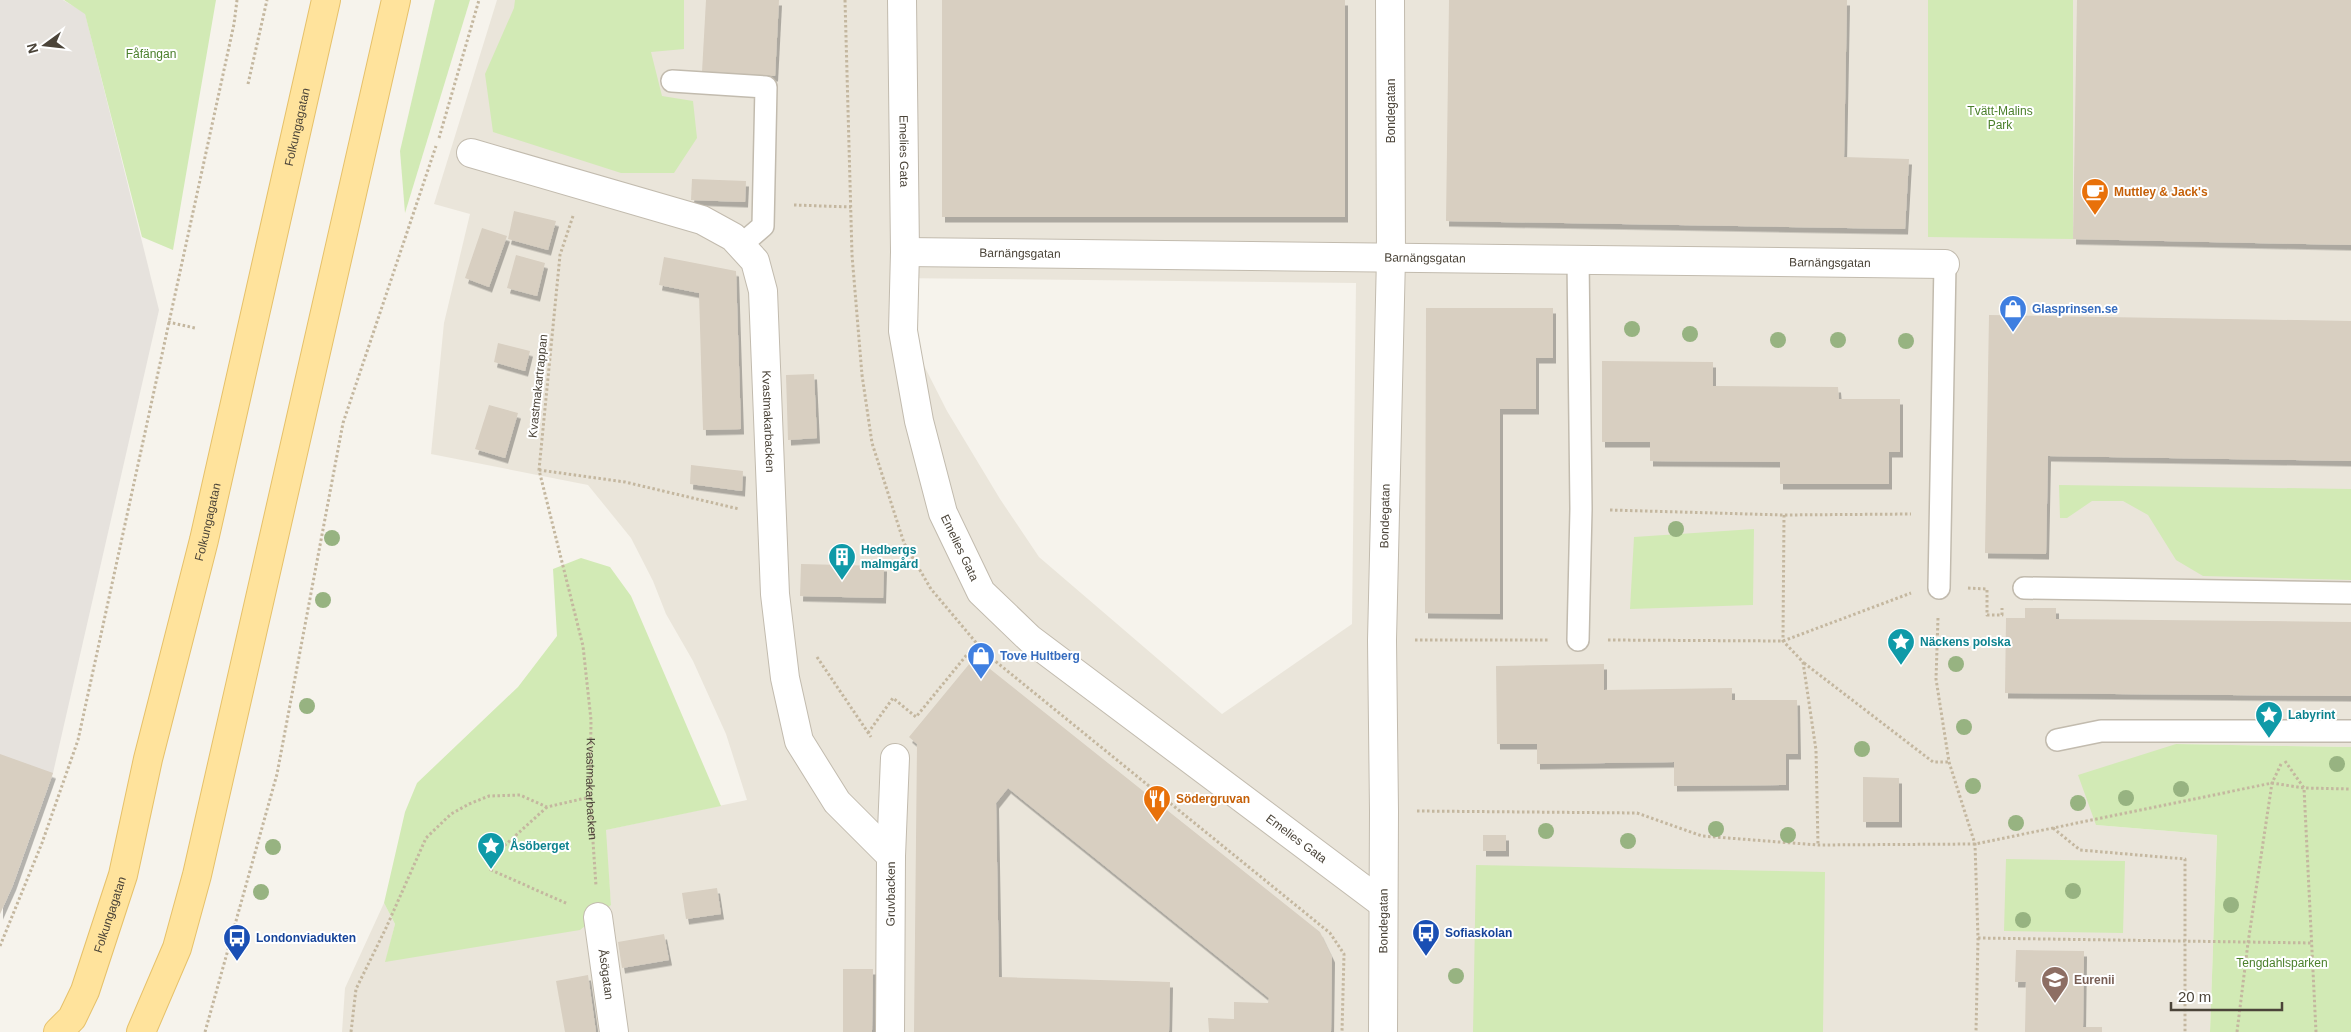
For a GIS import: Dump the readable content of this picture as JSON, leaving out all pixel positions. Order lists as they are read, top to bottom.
{
  "streets": {
    "main road": ["Folkungagatan"],
    "street": [
      "Bondegatan",
      "Emelies Gata",
      "Barnängsgatan",
      "Kvastmakarbacken",
      "Gruvbacken",
      "Åsögatan"
    ],
    "path": ["Kvastmakartrappan"]
  },
  "crossings": [
    ["Bondegatan", "Emelies Gata"],
    ["Bondegatan", "Barnängsgatan"],
    ["Emelies Gata", "Barnängsgatan"],
    ["Kvastmakartrappan", "Kvastmakarbacken"],
    ["Kvastmakarbacken", "Gruvbacken"],
    ["Kvastmakarbacken", "Åsögatan"]
  ],
  "parks": ["Fåfängan", "Tvätt-Malins Park", "Tengdahlsparken"],
  "places": {
    "cafe": ["Muttley & Jack's"],
    "shop": ["Glasprinsen.se", "Tove Hultberg"],
    "building": ["Hedbergs malmgård"],
    "place": ["Näckens polska", "Labyrint", "Åsöberget"],
    "restaurant": ["Södergruvan"],
    "bus stop": ["Sofiaskolan", "Londonviadukten"],
    "school or university": ["Eurenii"]
  },
  "scale_bar": "20 m",
  "north": "left"
}
